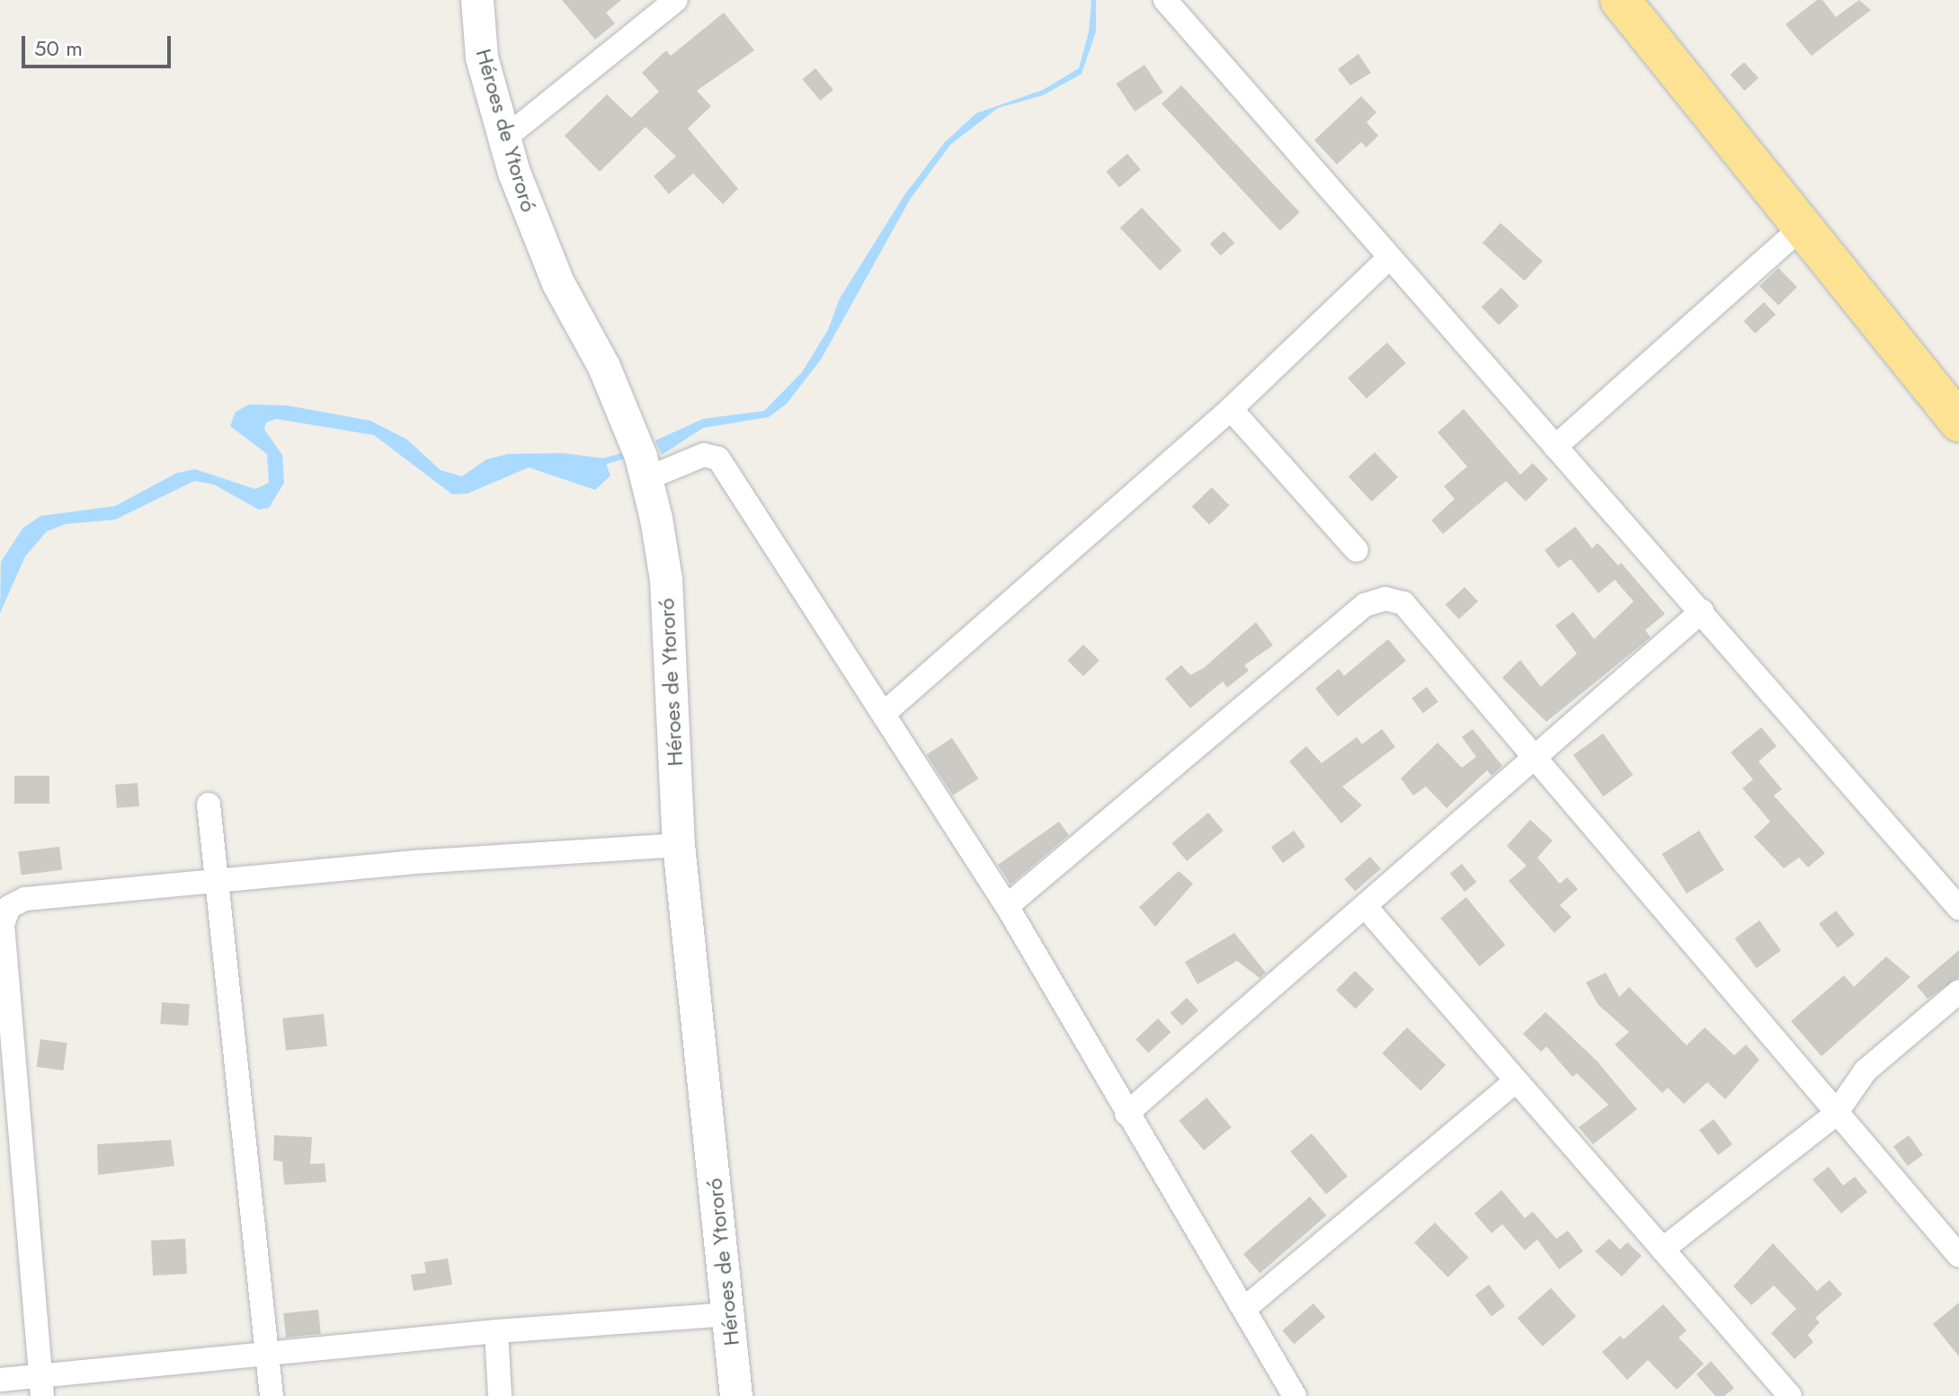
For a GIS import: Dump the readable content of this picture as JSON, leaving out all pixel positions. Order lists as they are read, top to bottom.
{
  "streets": {
    "main road": ["Héroes de Ytororó"]
  },
  "scale_bar": "50 m"
}
